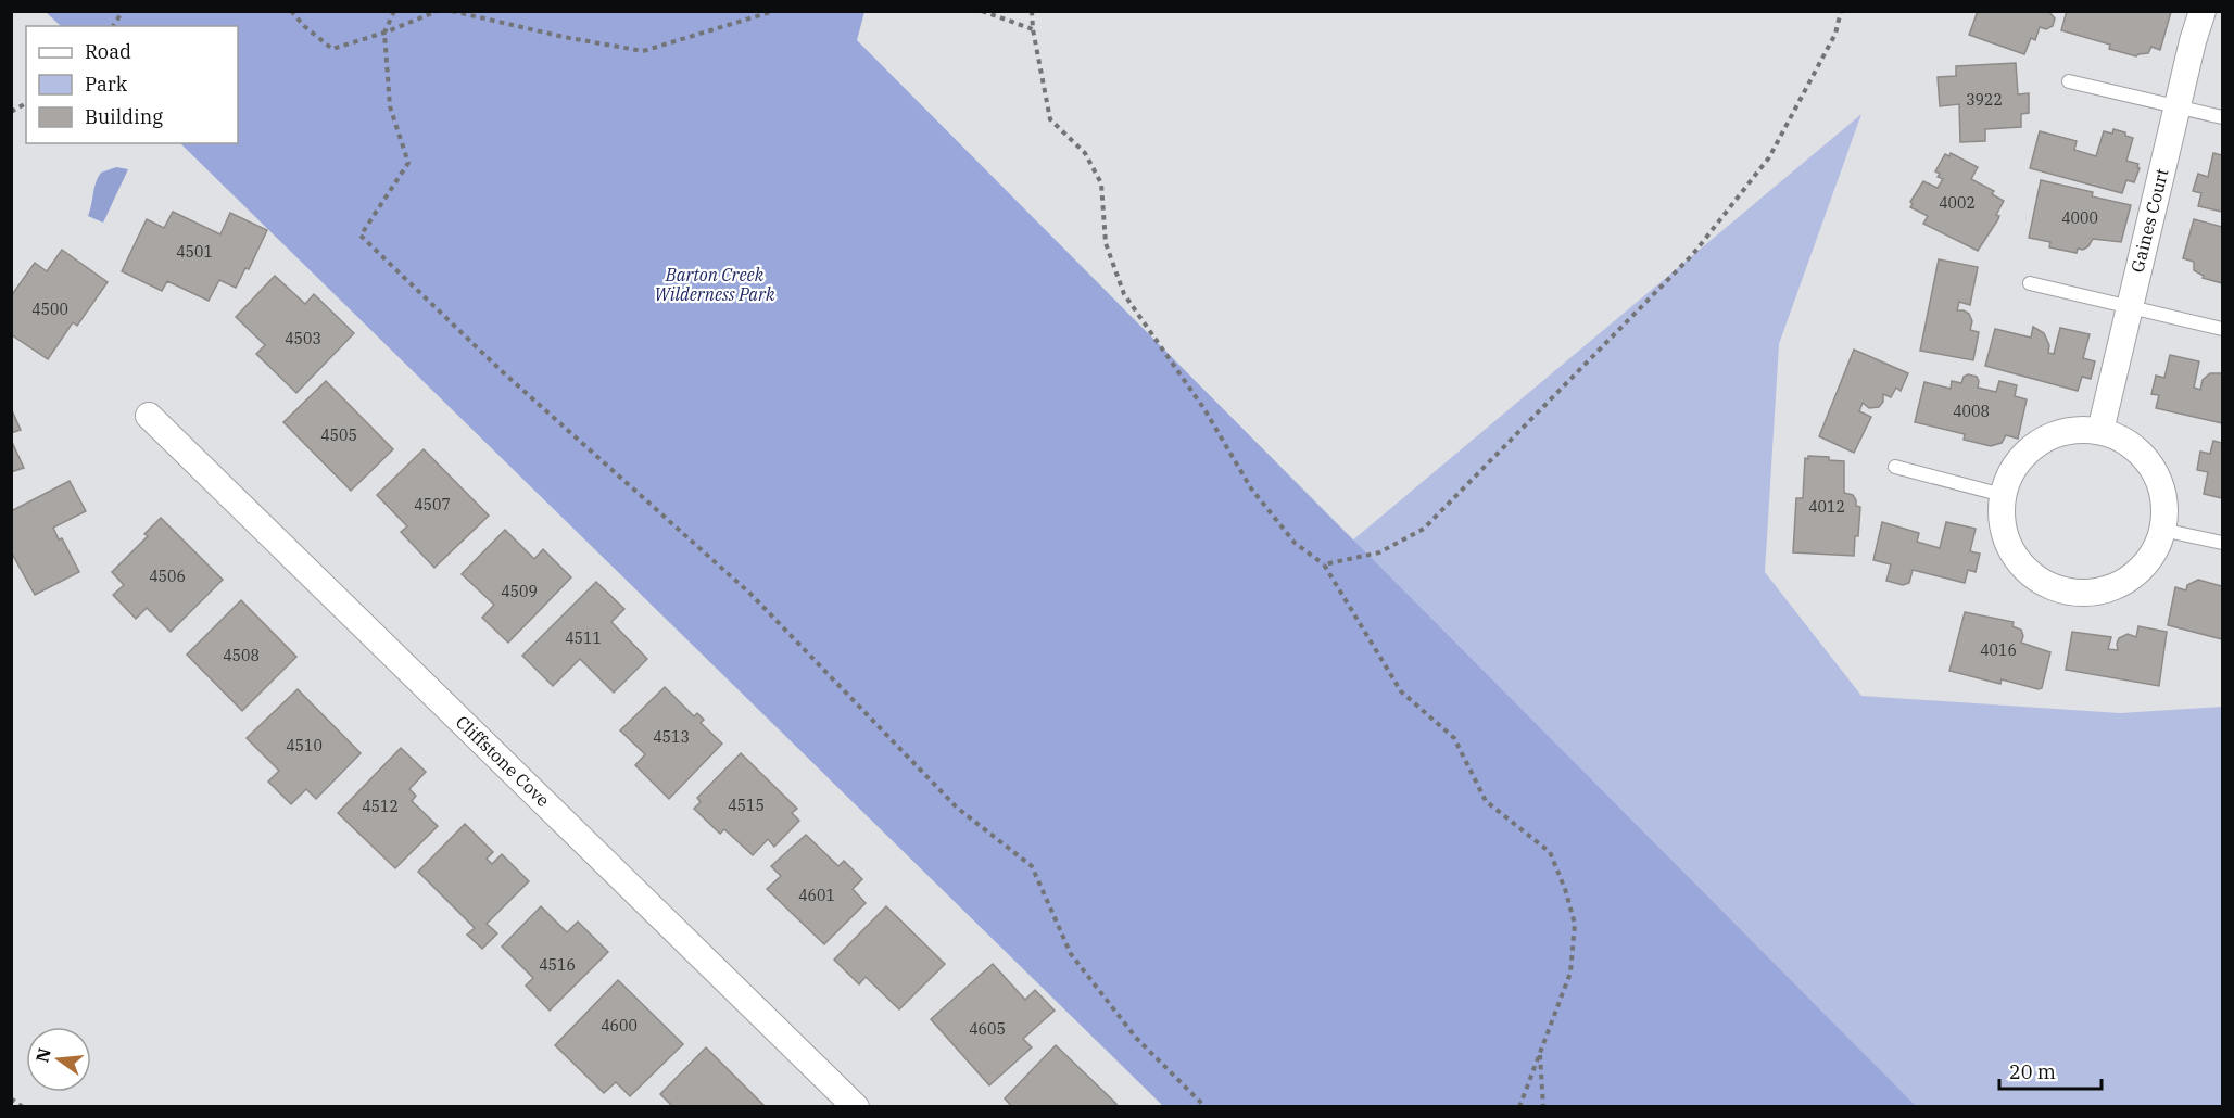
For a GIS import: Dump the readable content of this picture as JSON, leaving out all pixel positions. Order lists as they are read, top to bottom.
{
  "streets": {
    "street": ["Gaines Court", "Cliffstone Cove"]
  },
  "parks": ["Barton Creek Wilderness Park"],
  "house_numbers": [
    "3922",
    "4002",
    "4000",
    "4501",
    "4500",
    "4503",
    "4008",
    "4505",
    "4507",
    "4012",
    "4506",
    "4509",
    "4511",
    "4016",
    "4508",
    "4513",
    "4510",
    "4515",
    "4512",
    "4601",
    "4516",
    "4600",
    "4605"
  ],
  "legend": ["Road", "Park", "Building"],
  "scale_bar": "20 m",
  "north": "left"
}
